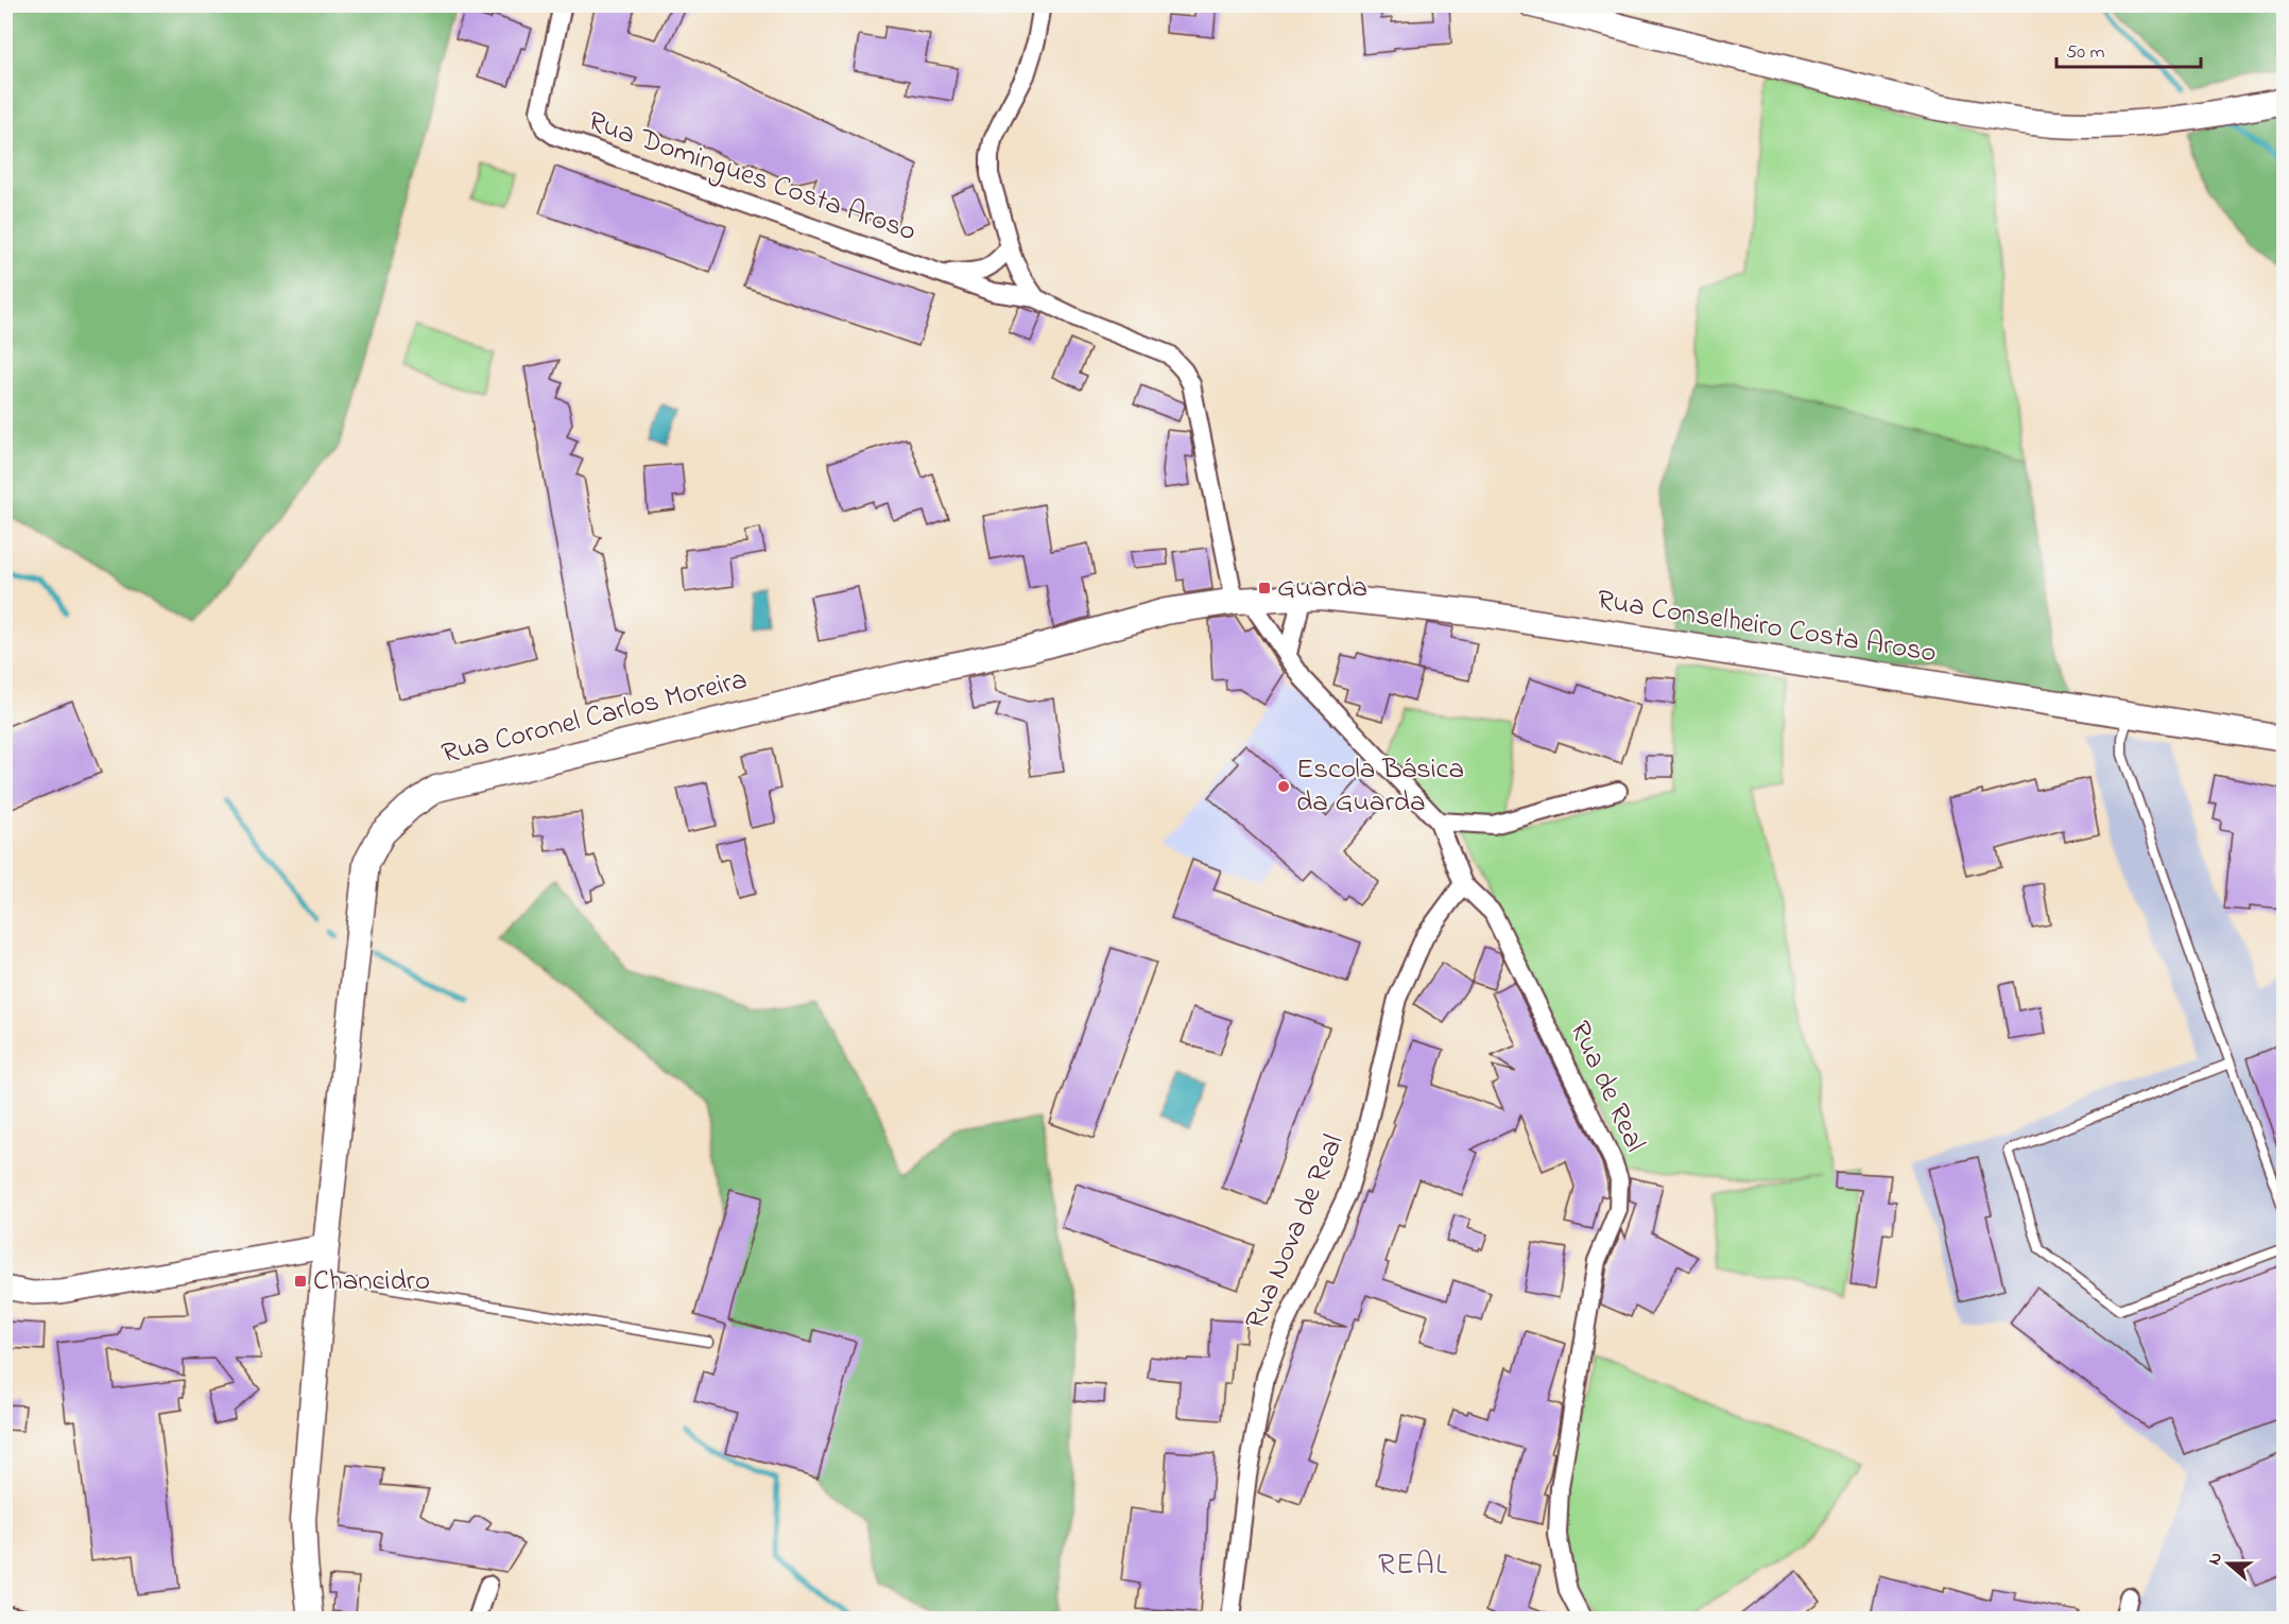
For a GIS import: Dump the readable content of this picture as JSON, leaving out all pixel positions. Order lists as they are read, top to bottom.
{
  "streets": {
    "main road": ["Rua Conselheiro Costa Aroso", "Rua Coronel Carlos Moreira"],
    "street": ["Rua Domingues Costa Aroso", "Rua de Real", "Rua Nova de Real"]
  },
  "crossings": [
    ["Rua Domingues Costa Aroso", "Rua Conselheiro Costa Aroso"],
    ["Rua Domingues Costa Aroso", "Rua Coronel Carlos Moreira"],
    ["Rua Domingues Costa Aroso", "Rua de Real"],
    ["Rua Conselheiro Costa Aroso", "Rua Coronel Carlos Moreira"],
    ["Rua Conselheiro Costa Aroso", "Rua de Real"],
    ["Rua Coronel Carlos Moreira", "Rua de Real"],
    ["Rua de Real", "Rua Nova de Real"]
  ],
  "districts": ["REAL"],
  "places": {
    "transit": ["Guarda", "Chancidro"],
    "other": ["Escola Básica da Guarda"]
  },
  "scale_bar": "50 m",
  "north": "left"
}
